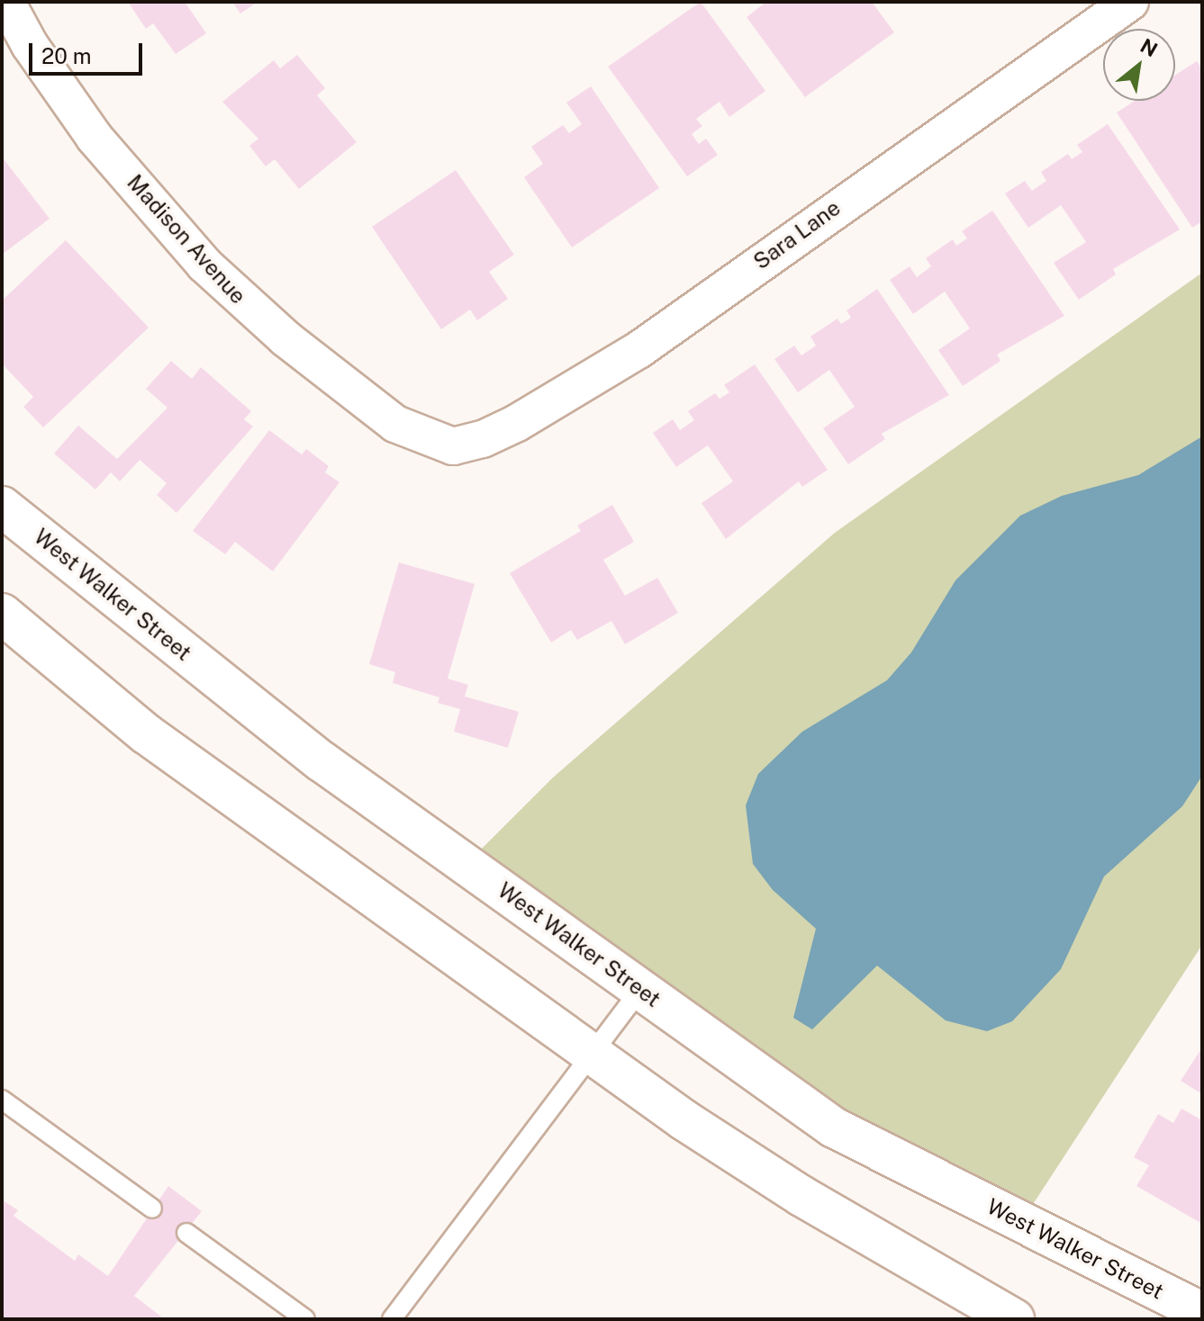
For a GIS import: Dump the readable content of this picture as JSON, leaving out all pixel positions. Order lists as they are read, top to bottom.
{
  "streets": {
    "street": ["Sara Lane", "Madison Avenue", "West Walker Street"]
  },
  "crossings": [
    ["Sara Lane", "Madison Avenue"]
  ],
  "scale_bar": "20 m",
  "north": "top right"
}
